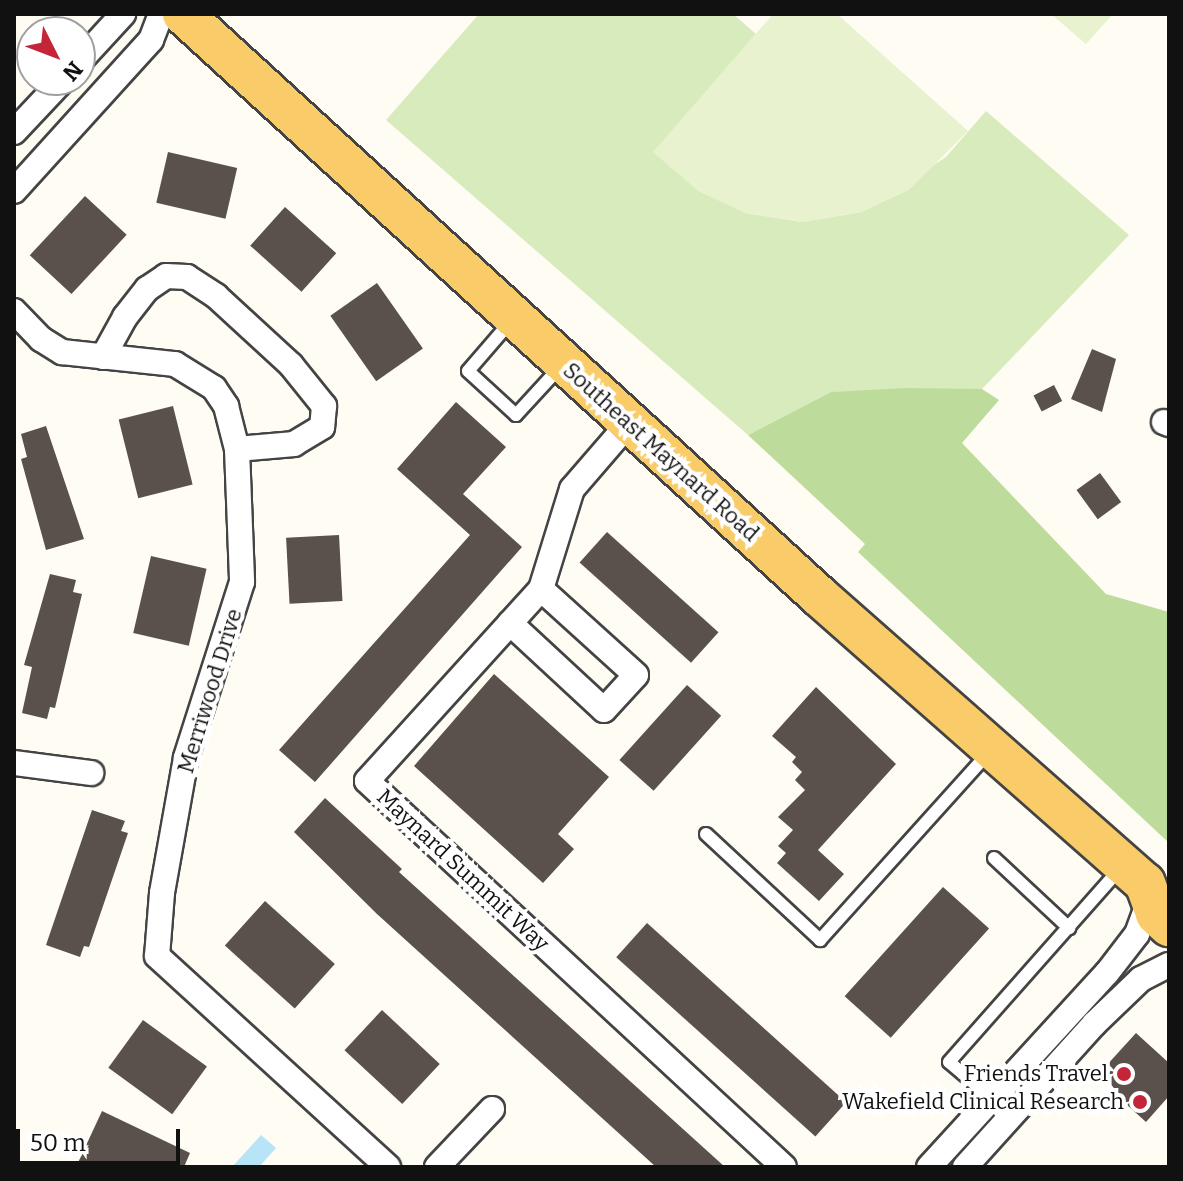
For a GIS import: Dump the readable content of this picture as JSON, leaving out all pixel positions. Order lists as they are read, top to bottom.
{
  "streets": {
    "main road": ["Southeast Maynard Road"],
    "street": ["Merriwood Drive", "Maynard Summit Way"]
  },
  "crossings": [
    ["Southeast Maynard Road", "Maynard Summit Way"]
  ],
  "places": ["Friends Travel", "Wakefield Clinical Research"],
  "scale_bar": "50 m",
  "north": "bottom right"
}
